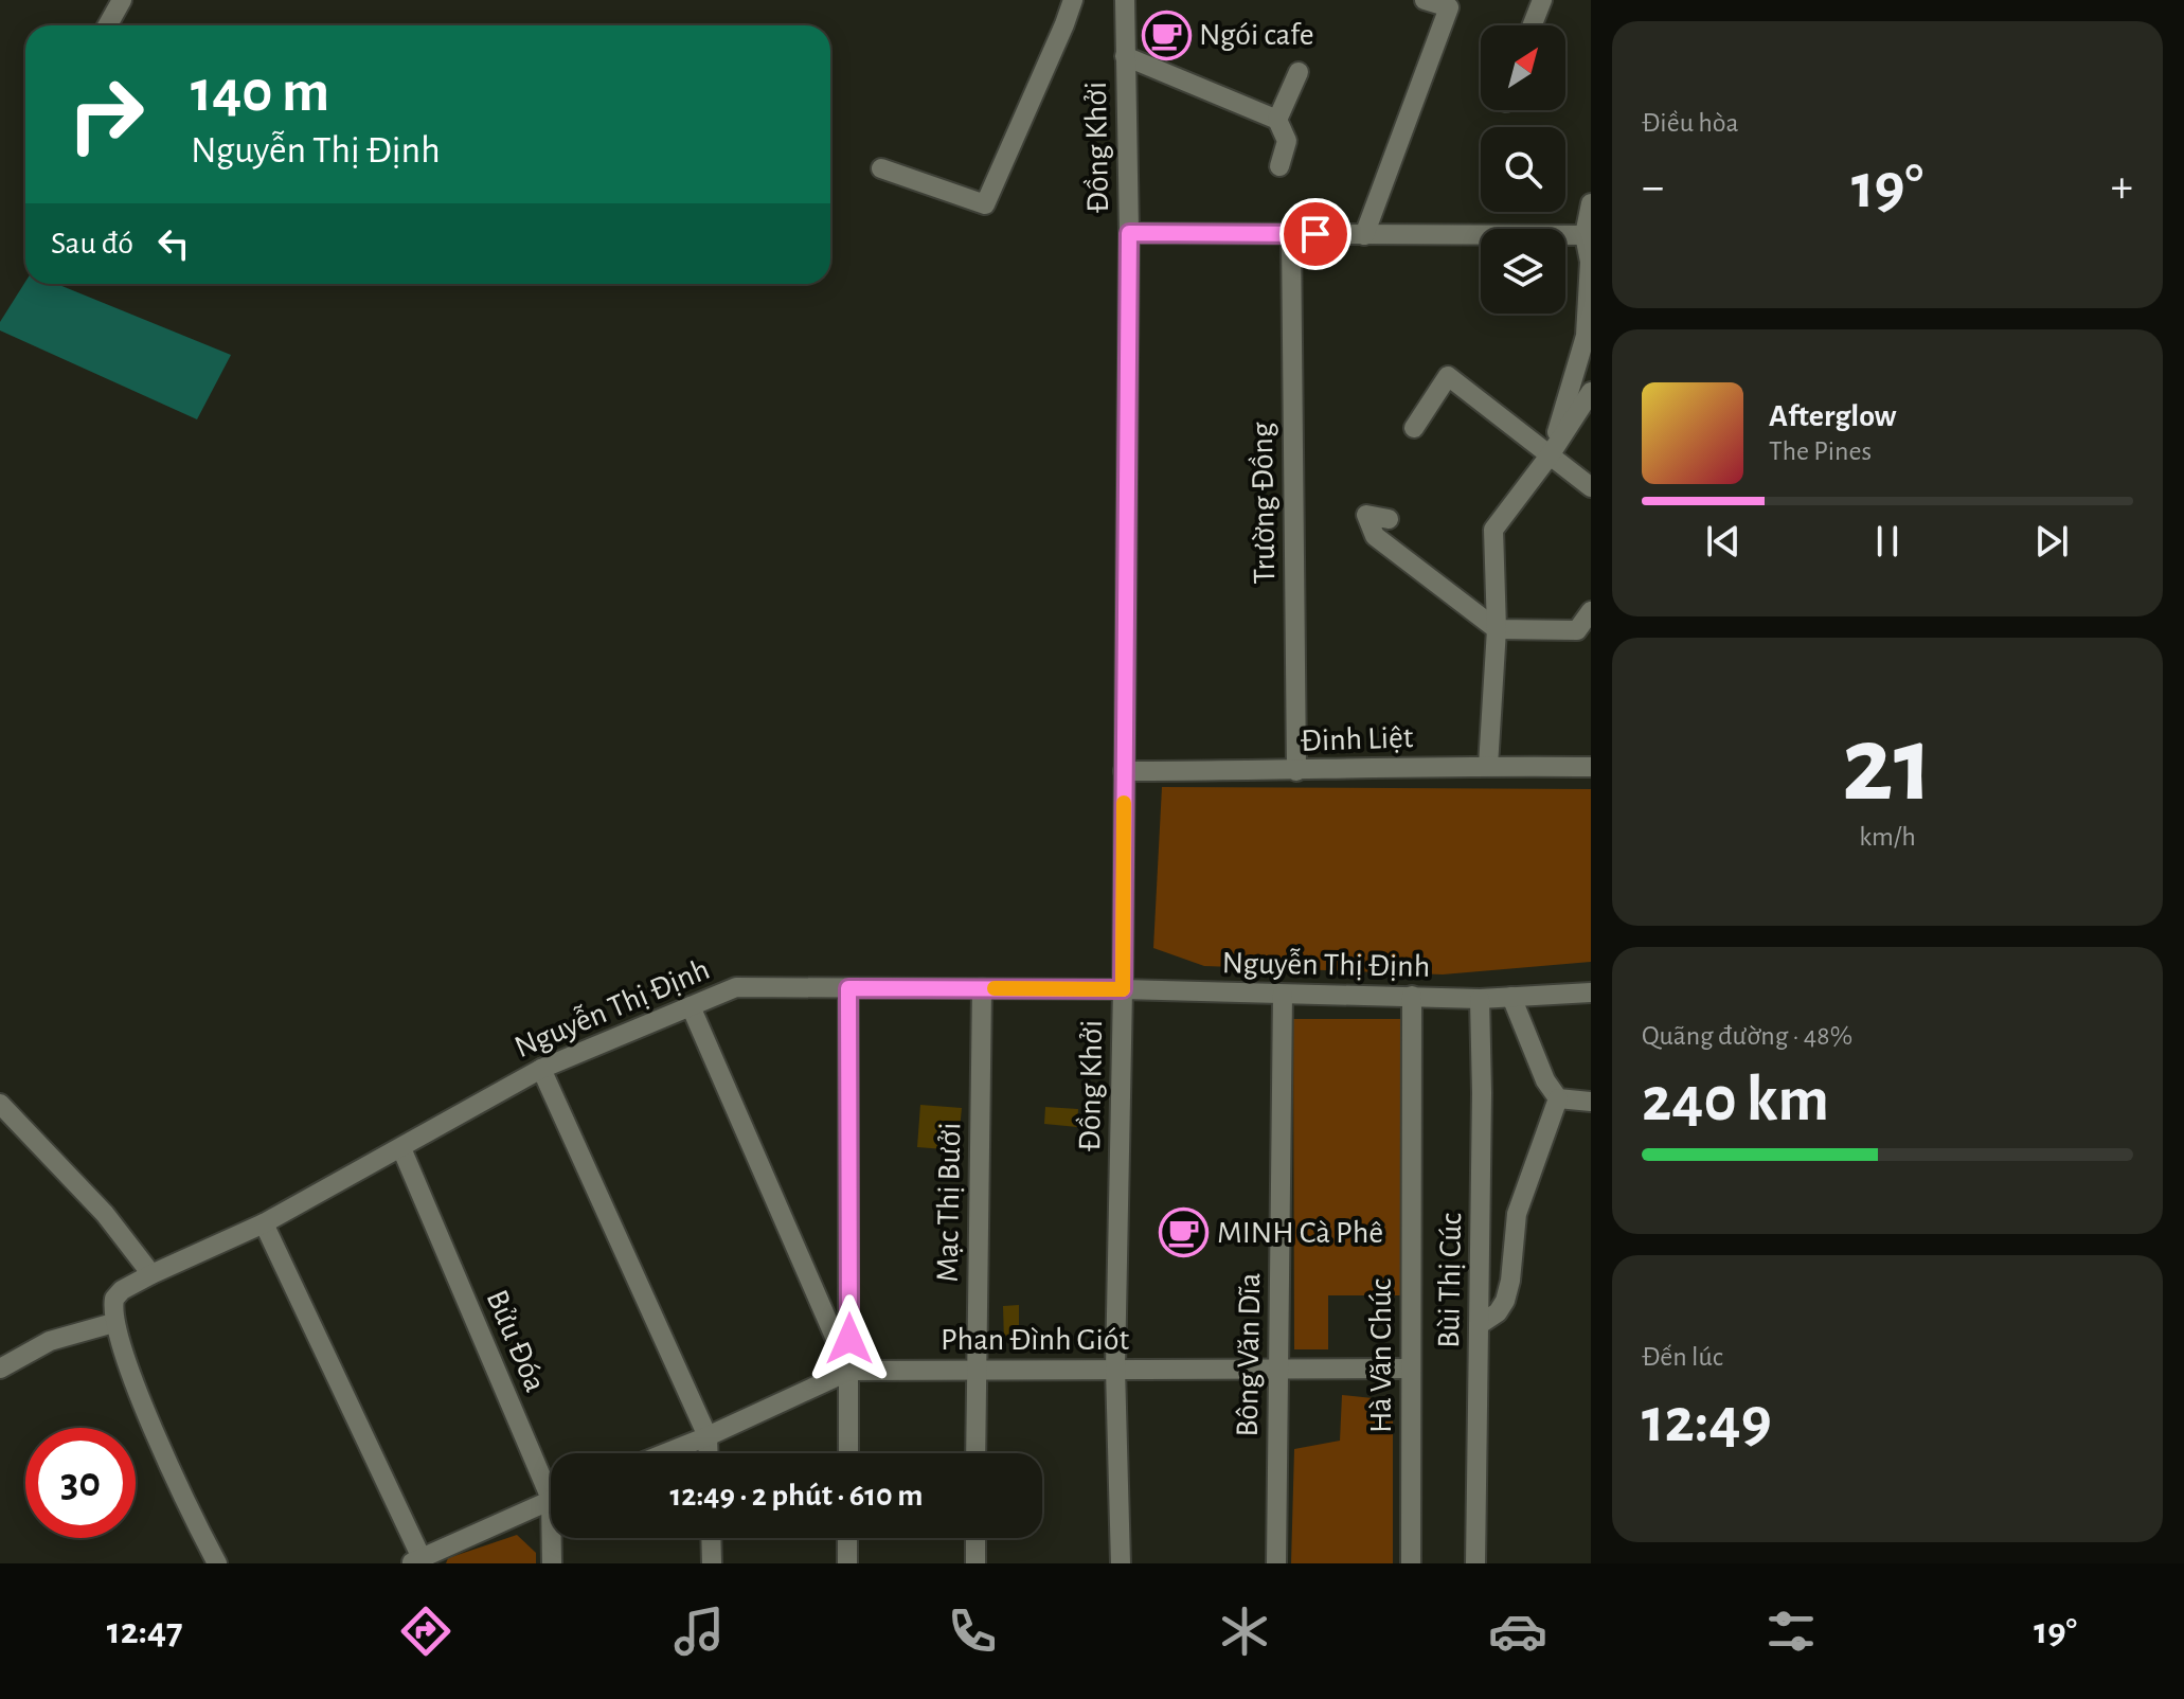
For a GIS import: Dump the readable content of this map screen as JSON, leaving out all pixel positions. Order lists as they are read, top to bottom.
{
  "streets": {
    "street": [
      "Đồng Khởi",
      "Trường Đồng",
      "Đinh Liệt",
      "Nguyễn Thị Định",
      "Mạc Thị Bưởi",
      "Bùi Thị Cúc",
      "Phan Đình Giót",
      "Bửu Đóa",
      "Bông Văn Dĩa",
      "Hà Văn Chúc"
    ]
  },
  "crossings": [
    ["Đồng Khởi", "Đinh Liệt"],
    ["Đồng Khởi", "Nguyễn Thị Định"],
    ["Đồng Khởi", "Phan Đình Giót"],
    ["Trường Đồng", "Đinh Liệt"],
    ["Nguyễn Thị Định", "Mạc Thị Bưởi"],
    ["Nguyễn Thị Định", "Bùi Thị Cúc"],
    ["Nguyễn Thị Định", "Bửu Đóa"],
    ["Nguyễn Thị Định", "Bông Văn Dĩa"],
    ["Nguyễn Thị Định", "Hà Văn Chúc"],
    ["Mạc Thị Bưởi", "Phan Đình Giót"],
    ["Phan Đình Giót", "Bông Văn Dĩa"],
    ["Phan Đình Giót", "Hà Văn Chúc"]
  ],
  "places": {
    "cafe": ["Ngói cafe", "MINH Cà Phê"]
  },
  "north": "top right",
  "page": {
    "tile": [
      "Điều hòa",
      ["21", "km/h"],
      ["Quãng đường · 48%", "240 km"],
      ["Đến lúc", "12:49"]
    ],
    "turn": ["140 m", "Nguyễn Thị Định"],
    "heat": ["−", "19°", "+"],
    "then": "Sau đó",
    "song": ["Afterglow", "The Pines"],
    "limit": "30",
    "trip": "12:49 · 2 phút · 610 m",
    "tabs": ["12:47", "19°"]
  }
}
